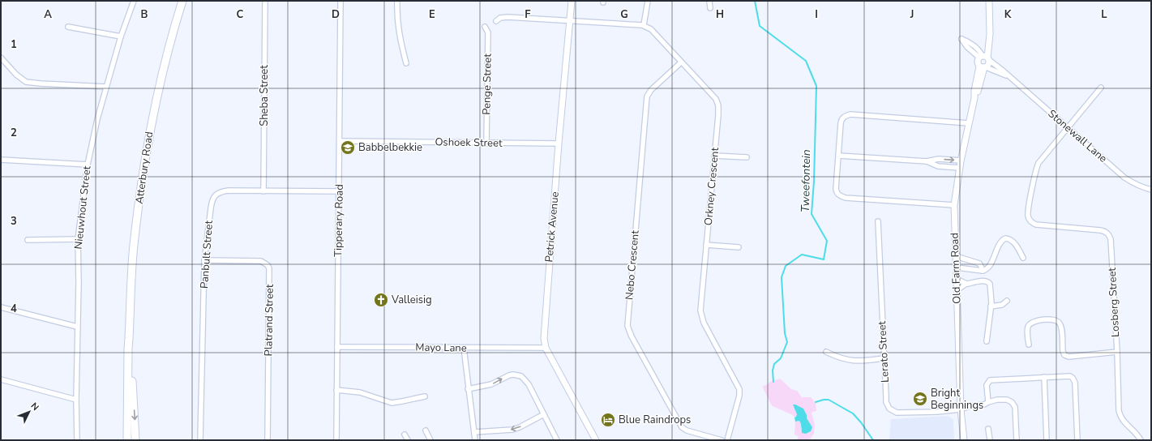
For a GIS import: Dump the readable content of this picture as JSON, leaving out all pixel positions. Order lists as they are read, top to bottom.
{
  "streets": {
    "main road": ["Atterbury Road"],
    "street": [
      "Penge Street",
      "Sheba Street",
      "Stonewall Lane",
      "Oshoek Street",
      "Orkney Crescent",
      "Nieuwhout Street",
      "Tipperary Road",
      "Petrick Avenue",
      "Panbult Street",
      "Nebo Crescent",
      "Old Farm Road",
      "Losberg Street",
      "Platrand Street",
      "Mayo Lane",
      "Lerato Street"
    ]
  },
  "crossings": [
    ["Penge Street", "Oshoek Street"],
    ["Sheba Street", "Panbult Street"],
    ["Stonewall Lane", "Old Farm Road"],
    ["Stonewall Lane", "Losberg Street"],
    ["Oshoek Street", "Tipperary Road"],
    ["Oshoek Street", "Petrick Avenue"],
    ["Orkney Crescent", "Petrick Avenue"],
    ["Orkney Crescent", "Nebo Crescent"],
    ["Tipperary Road", "Panbult Street"],
    ["Tipperary Road", "Mayo Lane"],
    ["Petrick Avenue", "Mayo Lane"],
    ["Panbult Street", "Platrand Street"],
    ["Old Farm Road", "Lerato Street"]
  ],
  "water": ["Tweefontein"],
  "places": {
    "school or university": ["Babbelbekkie", "Bright Beginnings"],
    "church": ["Valleisig"],
    "hotel": ["Blue Raindrops"]
  },
  "north": "top right",
  "grid": {
    "columns": [
      "A",
      "B",
      "C",
      "D",
      "E",
      "F",
      "G",
      "H",
      "I",
      "J",
      "K",
      "L"
    ],
    "rows": [
      "1",
      "2",
      "3",
      "4"
    ]
  }
}
